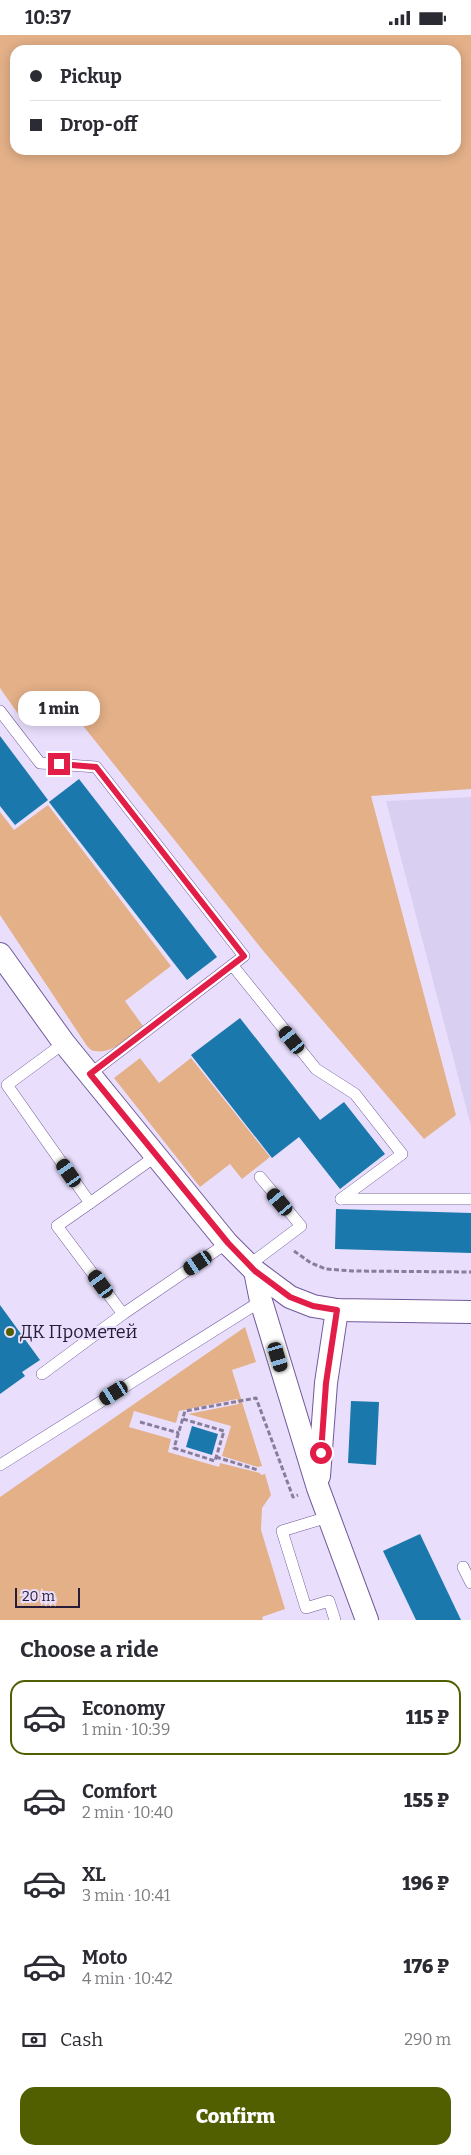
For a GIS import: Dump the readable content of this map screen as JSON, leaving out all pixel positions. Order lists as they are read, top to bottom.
{
  "places": ["ДК Прометей"],
  "scale_bar": "20 m",
  "page": {
    "status": "10:37",
    "banner": ["Pickup", "Drop-off"],
    "bubble": "1 min",
    "scale": "20 m",
    "heading": "Choose a ride",
    "list": [
      {
        "name": "Economy",
        "note": "1 min · 10:39",
        "value": "115 ₽"
      },
      {
        "name": "Comfort",
        "note": "2 min · 10:40",
        "value": "155 ₽"
      },
      {
        "name": "XL",
        "note": "3 min · 10:41",
        "value": "196 ₽"
      },
      {
        "name": "Moto",
        "note": "4 min · 10:42",
        "value": "176 ₽"
      }
    ],
    "pay": ["Cash", "290 m"],
    "buttons": "Confirm"
  }
}
